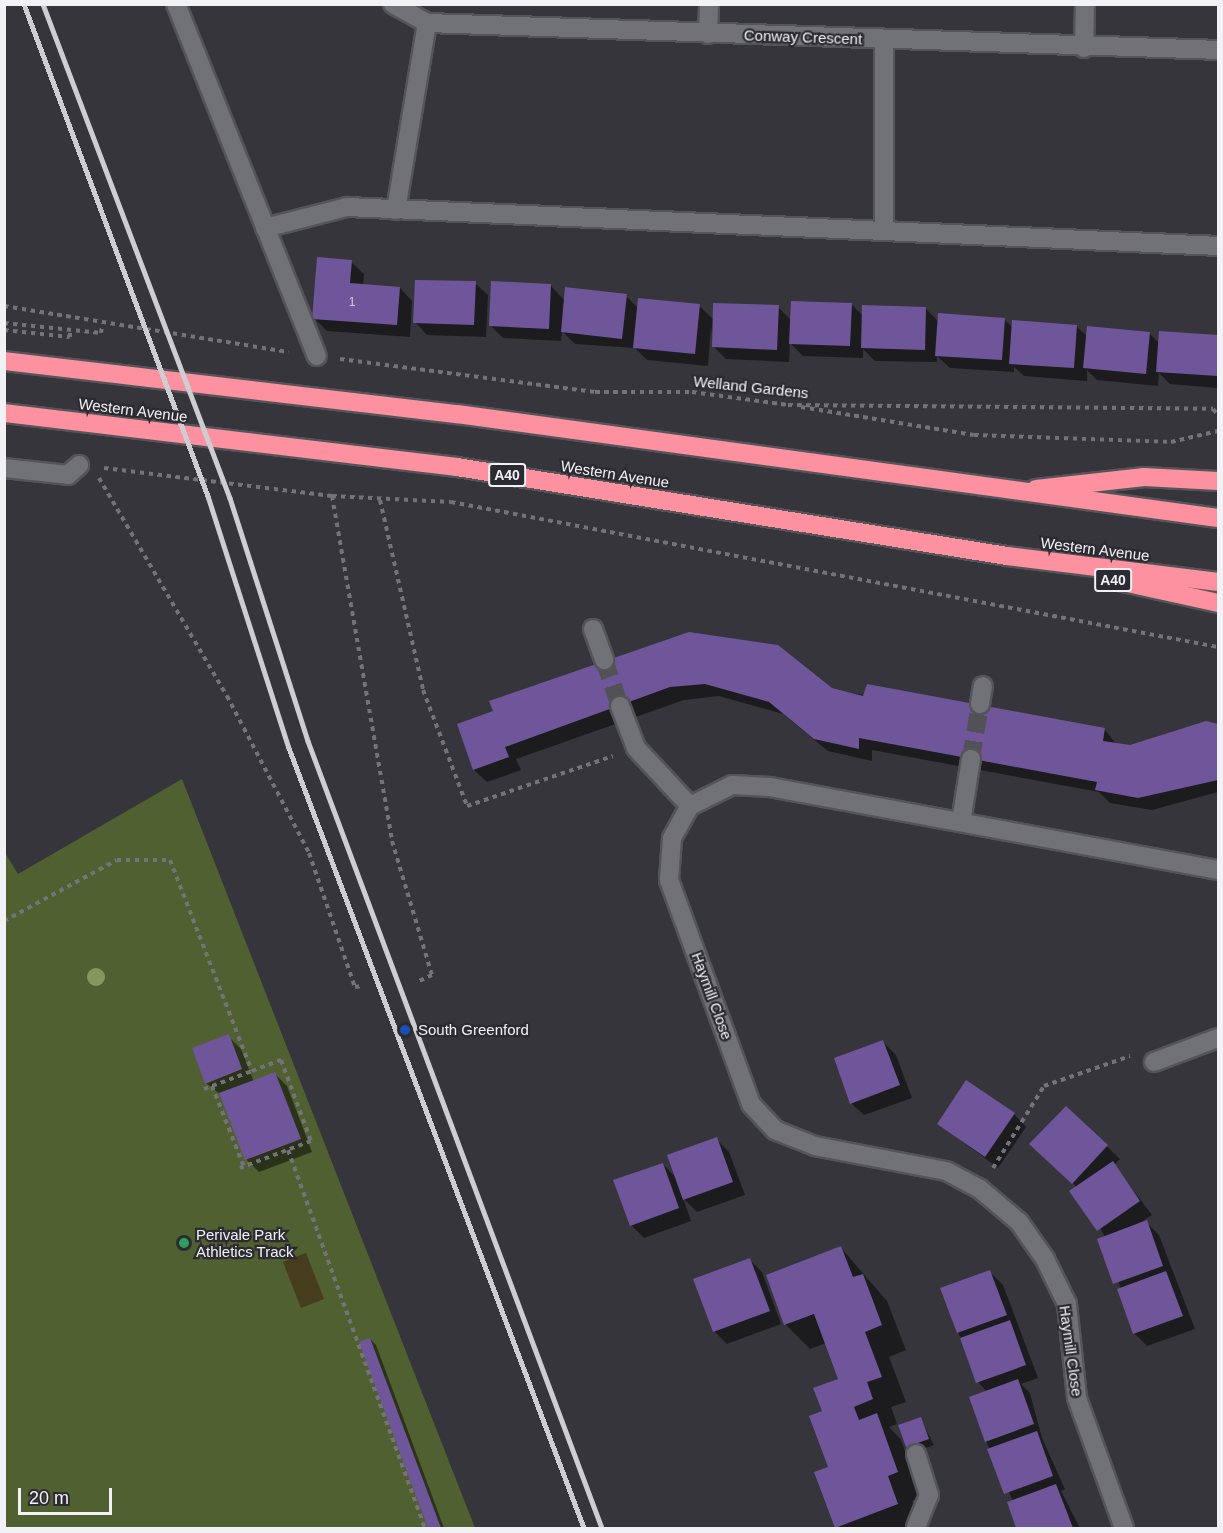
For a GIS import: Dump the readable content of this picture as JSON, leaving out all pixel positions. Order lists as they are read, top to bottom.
{
  "streets": {
    "highway": ["Western Avenue", "A40"],
    "street": ["Conway Crescent", "Haymill Close"],
    "path": ["Welland Gardens"]
  },
  "crossings": [
    ["Western Avenue", "A40"]
  ],
  "places": ["South Greenford", "Perivale Park Athletics Track"],
  "house_numbers": ["1"],
  "scale_bar": "20 m"
}
